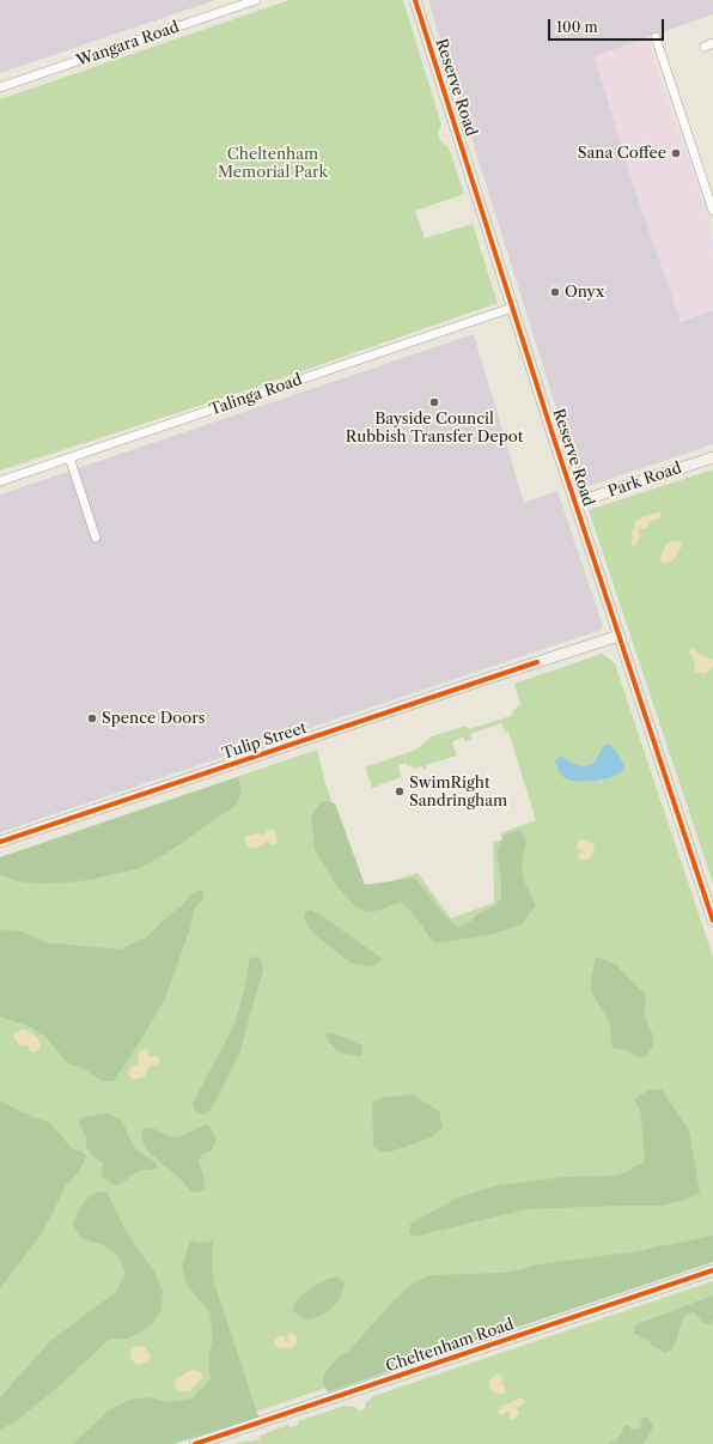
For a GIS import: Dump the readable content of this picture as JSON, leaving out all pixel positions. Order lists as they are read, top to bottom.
{
  "streets": {
    "street": [
      "Wangara Road",
      "Reserve Road",
      "Talinga Road",
      "Park Road",
      "Tulip Street",
      "Cheltenham Road"
    ]
  },
  "crossings": [
    ["Reserve Road", "Talinga Road"],
    ["Reserve Road", "Park Road"],
    ["Reserve Road", "Tulip Street"]
  ],
  "parks": ["Cheltenham Memorial Park"],
  "places": [
    "Sana Coffee",
    "Onyx",
    "Bayside Council Rubbish Transfer Depot",
    "Spence Doors",
    "SwimRight Sandringham"
  ],
  "scale_bar": "100 m"
}
